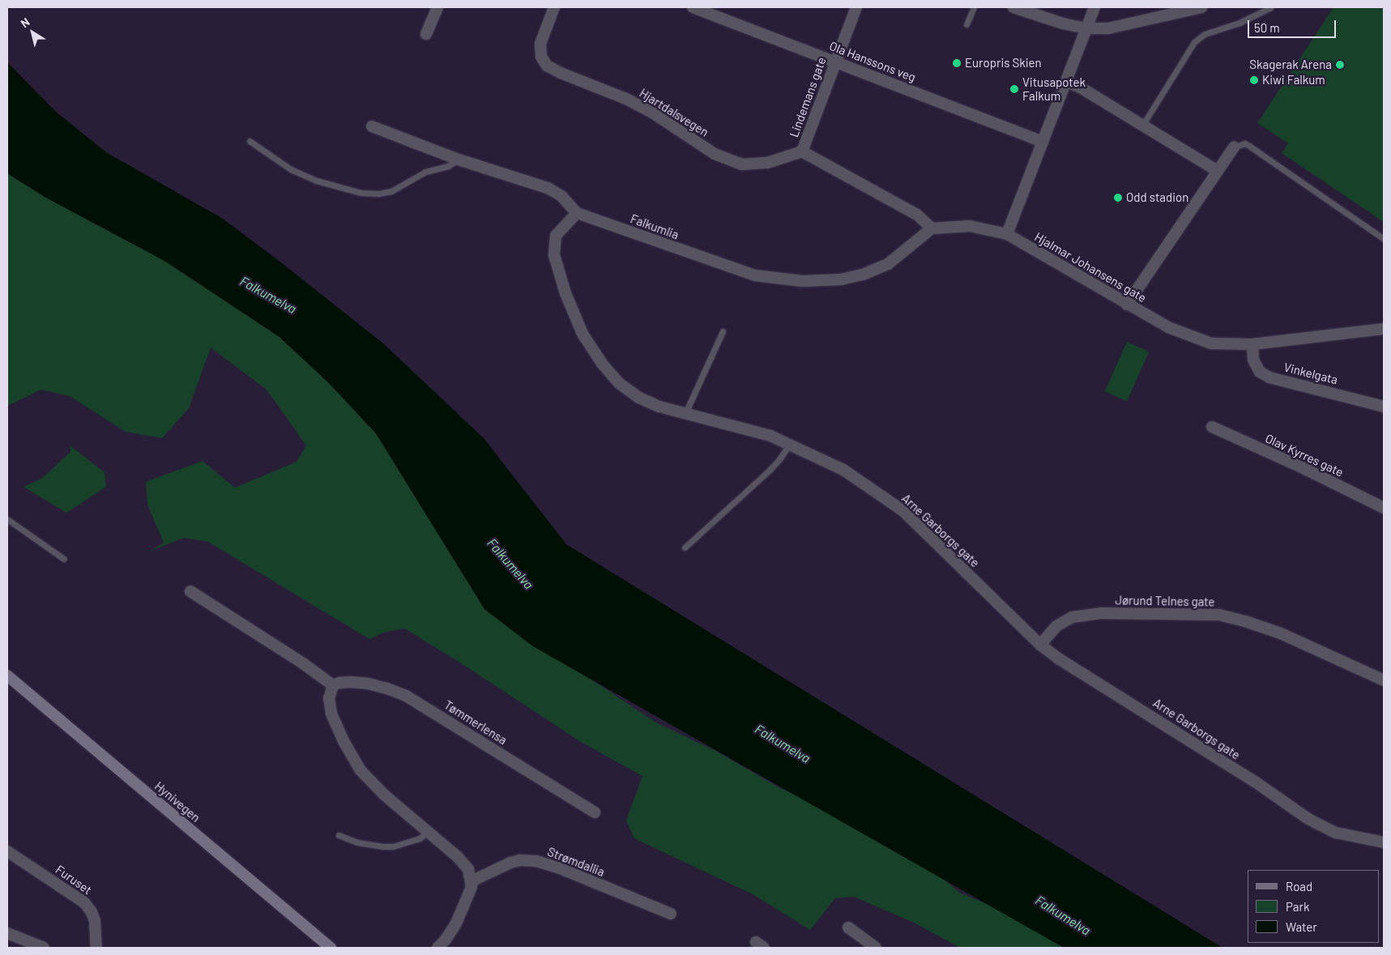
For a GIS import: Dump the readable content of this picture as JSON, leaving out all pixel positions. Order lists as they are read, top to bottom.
{
  "streets": {
    "main road": ["Hynivegen"],
    "street": [
      "Ola Hanssons veg",
      "Lindemans gate",
      "Hjartdalsvegen",
      "Falkumlia",
      "Hjalmar Johansens gate",
      "Vinkelgata",
      "Olav Kyrres gate",
      "Arne Garborgs gate",
      "Jørund Telnes gate",
      "Tømmerlensa",
      "Strømdallia",
      "Furuset"
    ]
  },
  "crossings": [
    ["Ola Hanssons veg", "Lindemans gate"],
    ["Lindemans gate", "Hjartdalsvegen"],
    ["Falkumlia", "Hjalmar Johansens gate"],
    ["Falkumlia", "Arne Garborgs gate"],
    ["Hjalmar Johansens gate", "Vinkelgata"],
    ["Arne Garborgs gate", "Jørund Telnes gate"]
  ],
  "water": ["Falkumelva"],
  "places": [
    "Europris Skien",
    "Skagerak Arena",
    "Kiwi Falkum",
    "Vitusapotek Falkum",
    "Odd stadion"
  ],
  "legend": ["Road", "Park", "Water"],
  "scale_bar": "50 m",
  "north": "top left"
}
